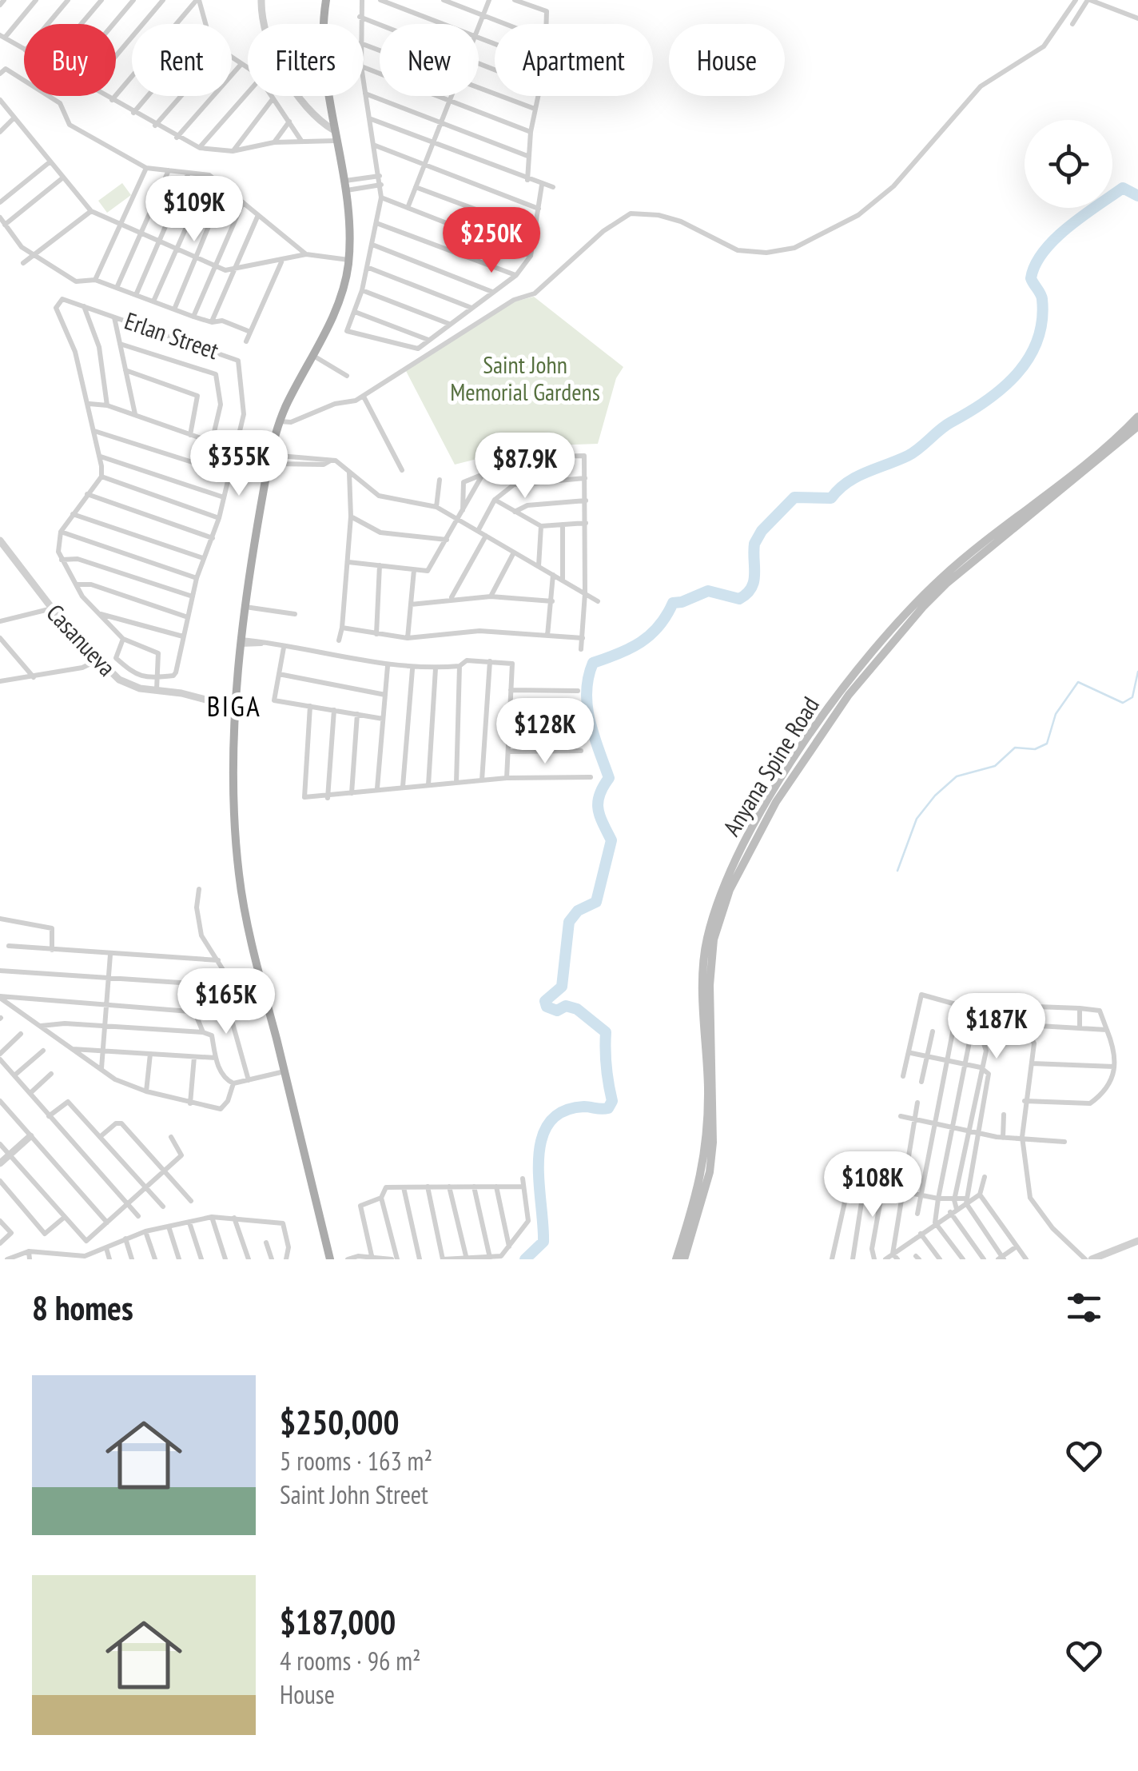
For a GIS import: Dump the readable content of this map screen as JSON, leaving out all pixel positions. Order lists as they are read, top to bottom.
{
  "streets": {
    "main road": ["Anyana Spine Road"],
    "street": ["Erlan Street", "Casanueva"]
  },
  "districts": ["BIGA"],
  "parks": ["Saint John Memorial Gardens"],
  "page": {
    "chip": [
      "Buy",
      "Rent",
      "Filters",
      "New",
      "Apartment",
      "House"
    ],
    "price": [
      "$109K",
      "$250K",
      "$355K",
      "$87.9K",
      "$128K",
      "$165K",
      "$187K",
      "$108K"
    ],
    "heading": "8 homes",
    "list": [
      {
        "name": "$250,000",
        "note": "5 rooms · 163 m² · Saint John Street"
      },
      {
        "name": "$187,000",
        "note": "4 rooms · 96 m² · House"
      }
    ]
  }
}
